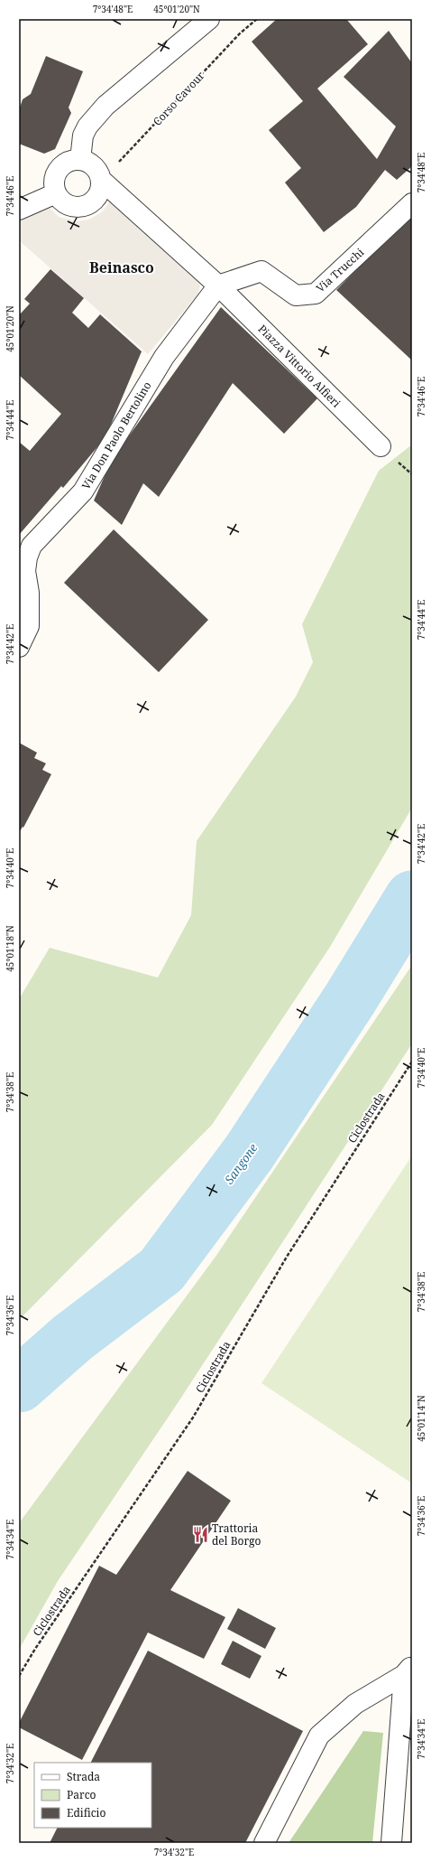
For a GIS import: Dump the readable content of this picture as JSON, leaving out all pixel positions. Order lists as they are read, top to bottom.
{
  "streets": {
    "street": ["Via Trucchi", "Piazza Vittorio Alfieri", "Via Don Paolo Bertolino"],
    "path": ["Corso Cavour", "Ciclostrada"]
  },
  "crossings": [
    ["Corso Cavour", "Piazza Vittorio Alfieri"],
    ["Via Trucchi", "Piazza Vittorio Alfieri"],
    ["Via Trucchi", "Via Don Paolo Bertolino"],
    ["Piazza Vittorio Alfieri", "Via Don Paolo Bertolino"]
  ],
  "districts": ["Beinasco"],
  "water": ["Sangone"],
  "places": {
    "restaurant": ["Trattoria del Borgo"]
  },
  "legend": ["Strada", "Parco", "Edificio"],
  "coordinates": [
    "7°34'48\"E",
    "45°01'20\"N",
    "7°34'46\"E",
    "7°34'44\"E",
    "7°34'42\"E",
    "7°34'40\"E",
    "45°01'18\"N",
    "7°34'38\"E",
    "7°34'36\"E",
    "45°01'14\"N",
    "7°34'34\"E",
    "7°34'32\"E"
  ]
}
